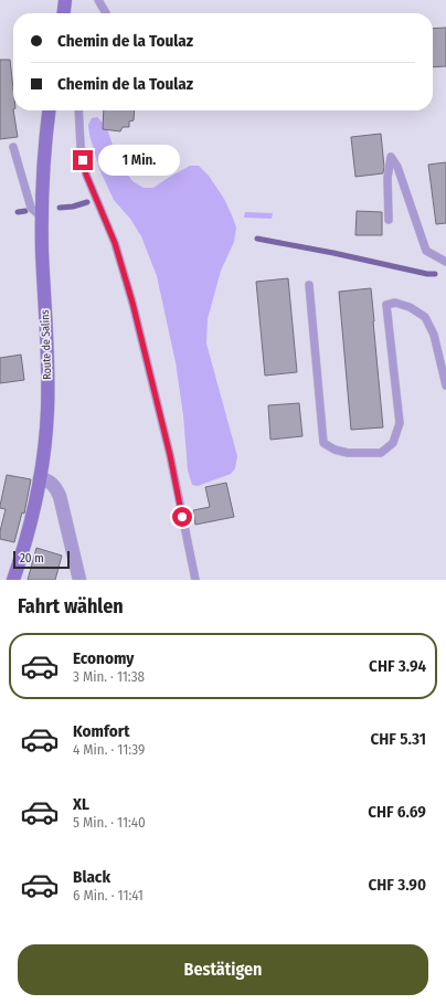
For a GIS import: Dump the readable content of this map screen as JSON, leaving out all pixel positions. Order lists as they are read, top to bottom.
{
  "streets": {
    "street": ["Route de Salins"]
  },
  "scale_bar": "20 m",
  "page": {
    "banner": ["Chemin de la Toulaz", "Chemin de la Toulaz"],
    "bubble": "1 Min.",
    "scale": "20 m",
    "heading": "Fahrt wählen",
    "list": [
      {
        "name": "Economy",
        "note": "3 Min. · 11:38",
        "value": "CHF 3.94"
      },
      {
        "name": "Komfort",
        "note": "4 Min. · 11:39",
        "value": "CHF 5.31"
      },
      {
        "name": "XL",
        "note": "5 Min. · 11:40",
        "value": "CHF 6.69"
      },
      {
        "name": "Black",
        "note": "6 Min. · 11:41",
        "value": "CHF 3.90"
      }
    ],
    "buttons": "Bestätigen"
  }
}
